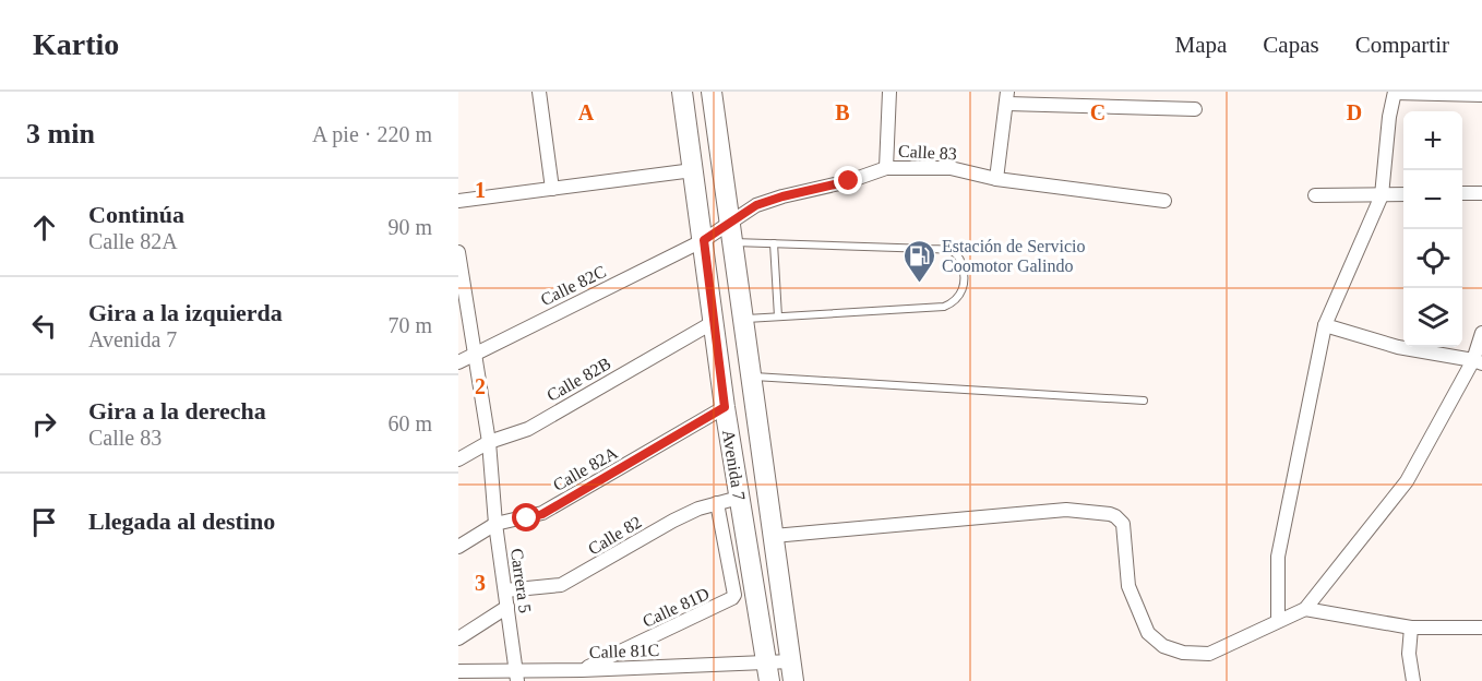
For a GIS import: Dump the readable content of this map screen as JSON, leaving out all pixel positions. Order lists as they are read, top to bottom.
{
  "streets": {
    "main road": ["Avenida 7"],
    "street": [
      "Calle 83",
      "Calle 82C",
      "Calle 82B",
      "Calle 82A",
      "Calle 82",
      "Carrera 5",
      "Calle 81D",
      "Calle 81C"
    ]
  },
  "crossings": [
    ["Calle 83", "Calle 82C"],
    ["Calle 83", "Avenida 7"],
    ["Calle 82C", "Avenida 7"],
    ["Calle 82C", "Carrera 5"],
    ["Calle 82B", "Avenida 7"],
    ["Calle 82B", "Carrera 5"],
    ["Avenida 7", "Calle 82A"],
    ["Avenida 7", "Calle 82"],
    ["Avenida 7", "Calle 81C"],
    ["Calle 82A", "Carrera 5"],
    ["Calle 82", "Carrera 5"],
    ["Calle 82", "Calle 81D"],
    ["Carrera 5", "Calle 81C"],
    ["Calle 81D", "Calle 81C"]
  ],
  "places": {
    "fuel station": ["Estación de Servicio Coomotor Galindo"]
  },
  "page": {
    "header": "Kartio",
    "nav": ["Mapa", "Capas", "Compartir"],
    "heading": ["3 min", "A pie · 220 m"],
    "map_buttons": ["+", "−"],
    "list": [
      ["Continúa", "Calle 82A", "90 m"],
      ["Gira a la izquierda", "Avenida 7", "70 m"],
      ["Gira a la derecha", "Calle 83", "60 m"],
      "Llegada al destino"
    ]
  },
  "grid": {
    "columns": [
      "A",
      "B",
      "C",
      "D"
    ],
    "rows": ["1", "2", "3"]
  }
}
